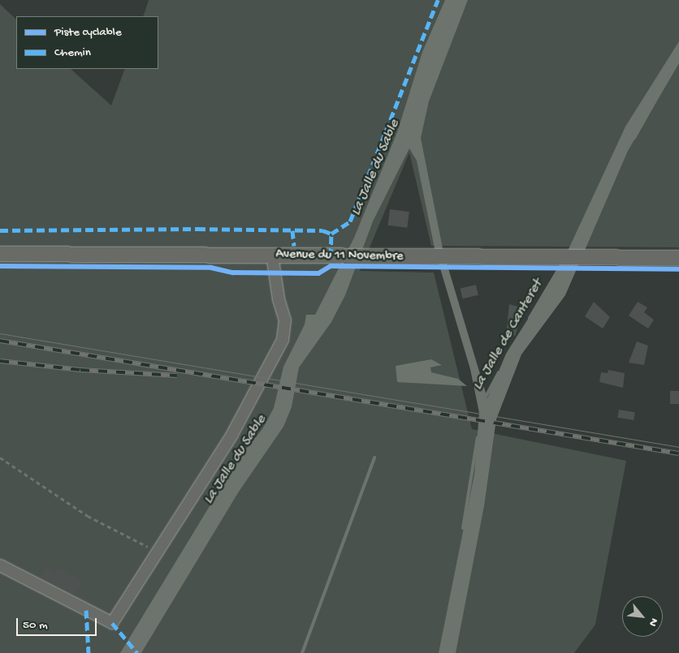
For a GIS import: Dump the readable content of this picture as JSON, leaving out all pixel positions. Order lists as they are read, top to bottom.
{
  "streets": {
    "main road": ["Avenue du 11 Novembre"]
  },
  "water": ["La Jalle du Sable", "La Jalle de Canteret"],
  "legend": ["Piste cyclable", "Chemin"],
  "scale_bar": "50 m",
  "north": "bottom right"
}
